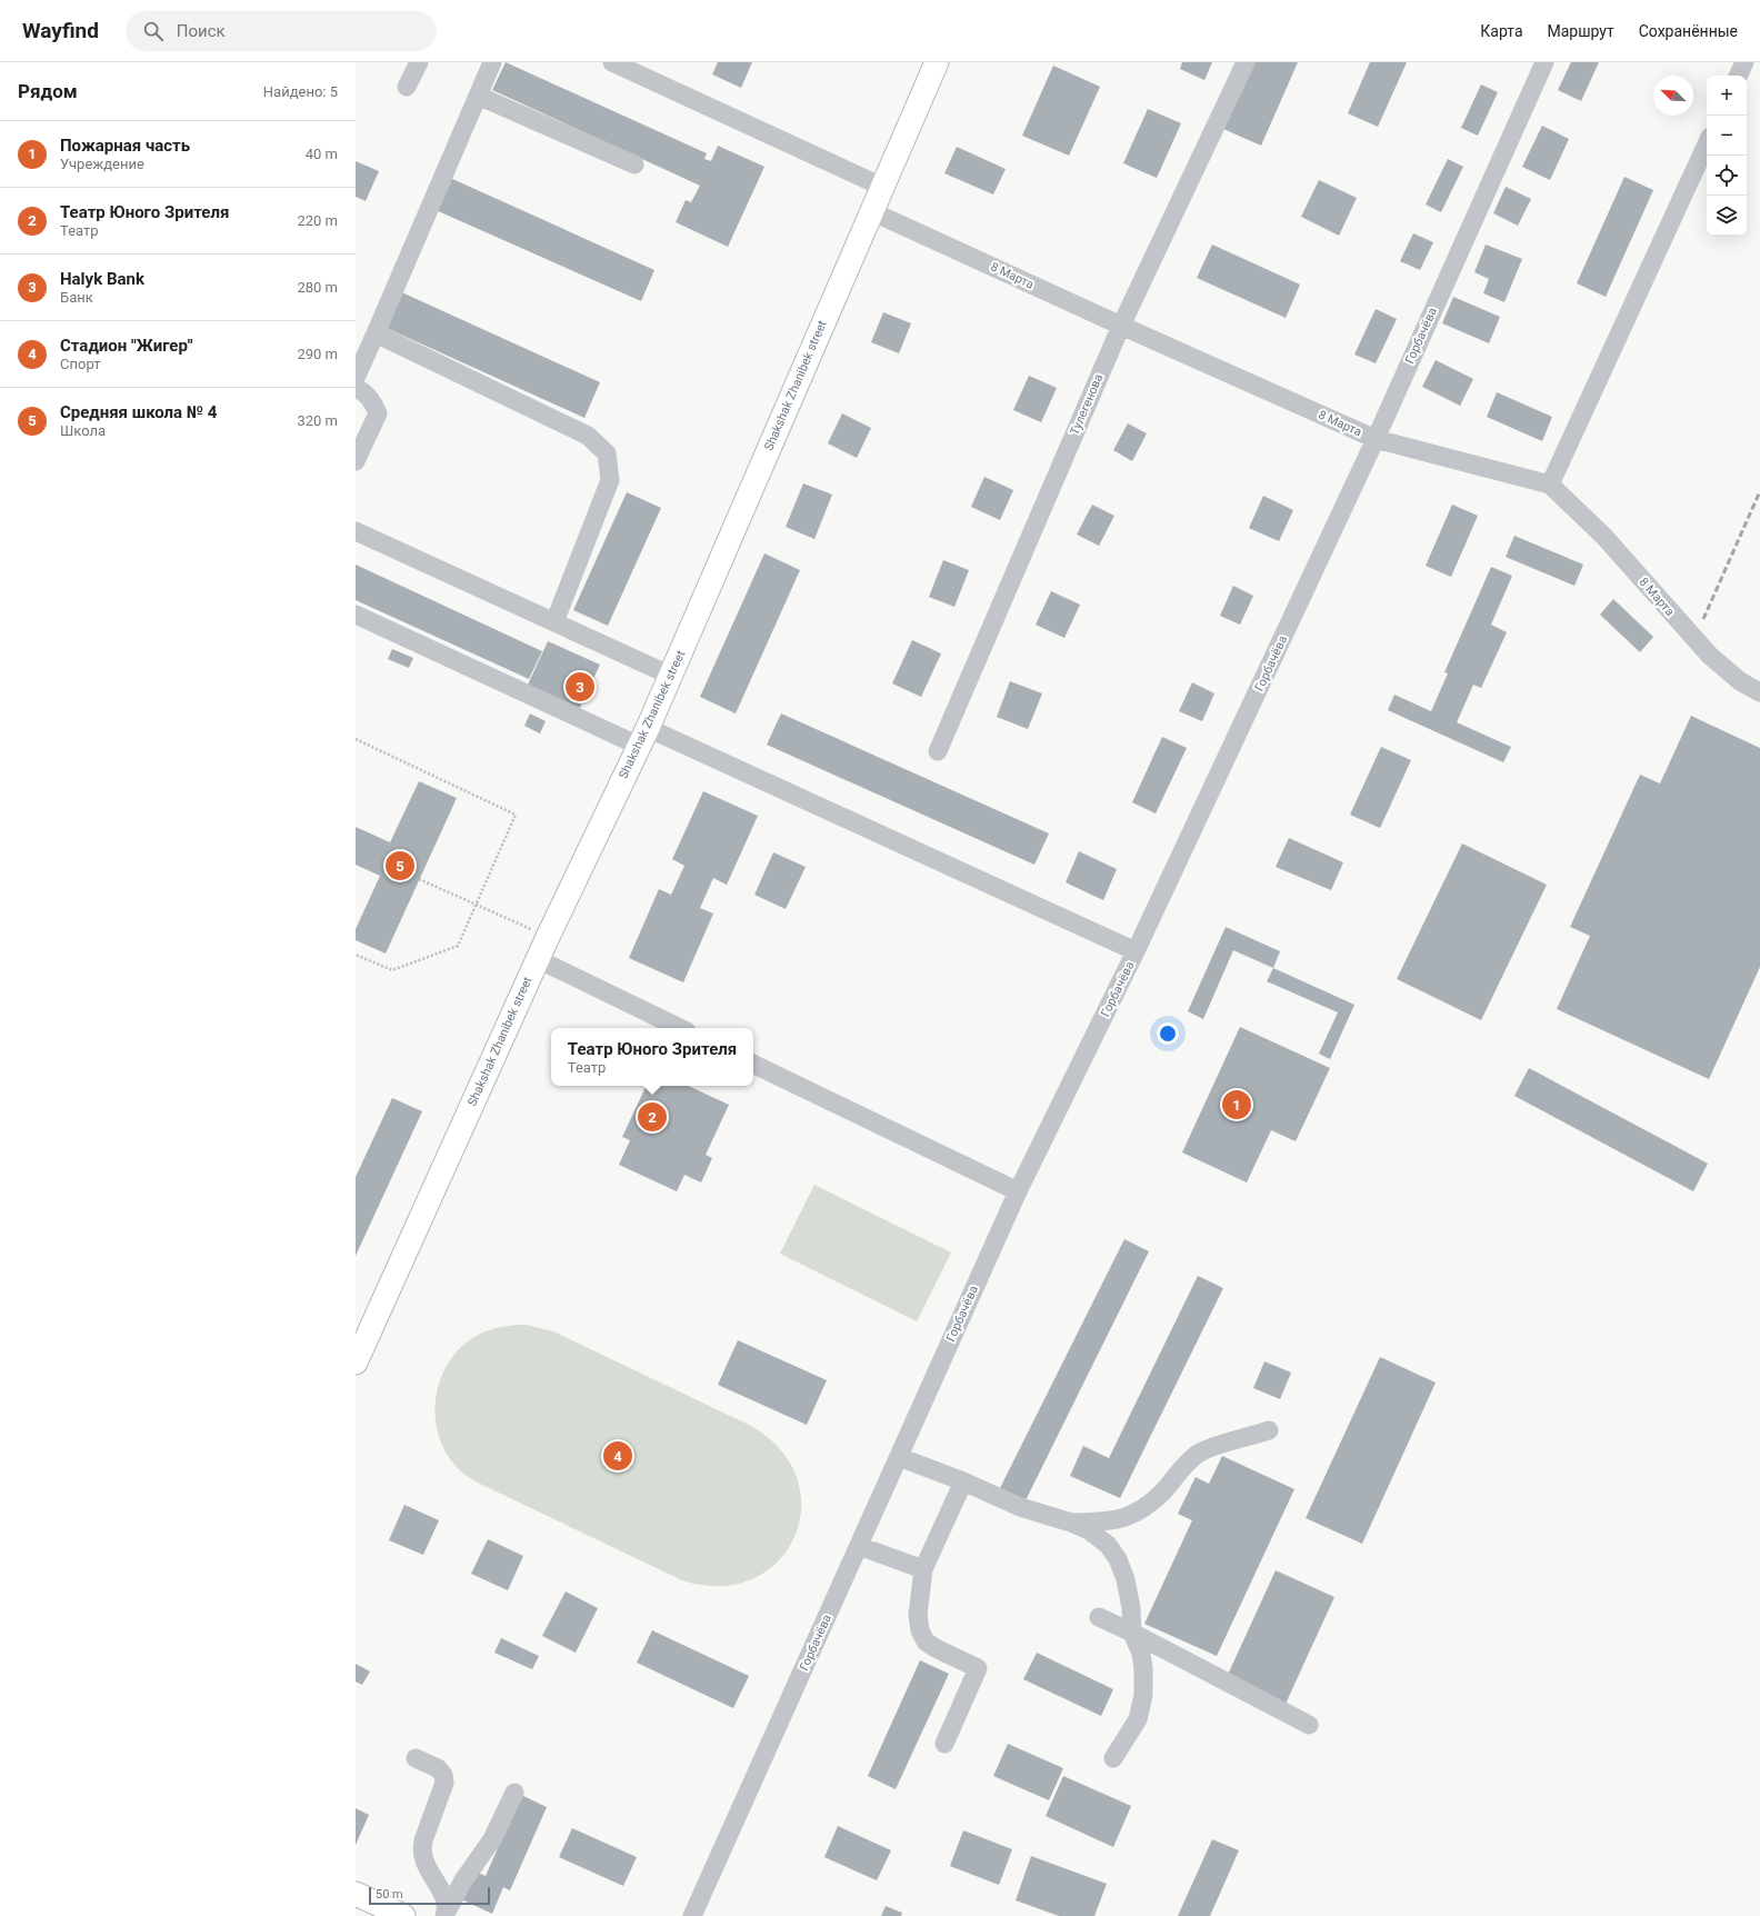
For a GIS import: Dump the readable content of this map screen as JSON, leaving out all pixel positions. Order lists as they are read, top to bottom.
{
  "streets": {
    "main road": ["Shakshak Zhanibek street"],
    "street": ["8 Марта", "Горбачёва", "Тулегенова"]
  },
  "crossings": [
    ["8 Марта", "Горбачёва"],
    ["8 Марта", "Shakshak Zhanibek street"],
    ["8 Марта", "Тулегенова"]
  ],
  "scale_bar": "50 m",
  "north": "top left",
  "page": {
    "header": "Wayfind",
    "search": "Поиск",
    "nav": ["Карта", "Маршрут", "Сохранённые"],
    "heading": ["Рядом", "Найдено: 5"],
    "map_buttons": ["+", "−"],
    "list": [
      {
        "mark": "1",
        "name": "Пожарная часть",
        "note": "Учреждение",
        "value": "40 m"
      },
      {
        "mark": "2",
        "name": "Театр Юного Зрителя",
        "note": "Театр",
        "value": "220 m"
      },
      {
        "mark": "3",
        "name": "Halyk Bank",
        "note": "Банк",
        "value": "280 m"
      },
      {
        "mark": "4",
        "name": "Стадион \"Жигер\"",
        "note": "Спорт",
        "value": "290 m"
      },
      {
        "mark": "5",
        "name": "Средняя школа № 4",
        "note": "Школа",
        "value": "320 m"
      }
    ],
    "pins": [
      "3",
      "5",
      "1",
      "2",
      "4"
    ],
    "popup": ["Театр Юного Зрителя", "Театр"],
    "scale": "50 m"
  }
}
